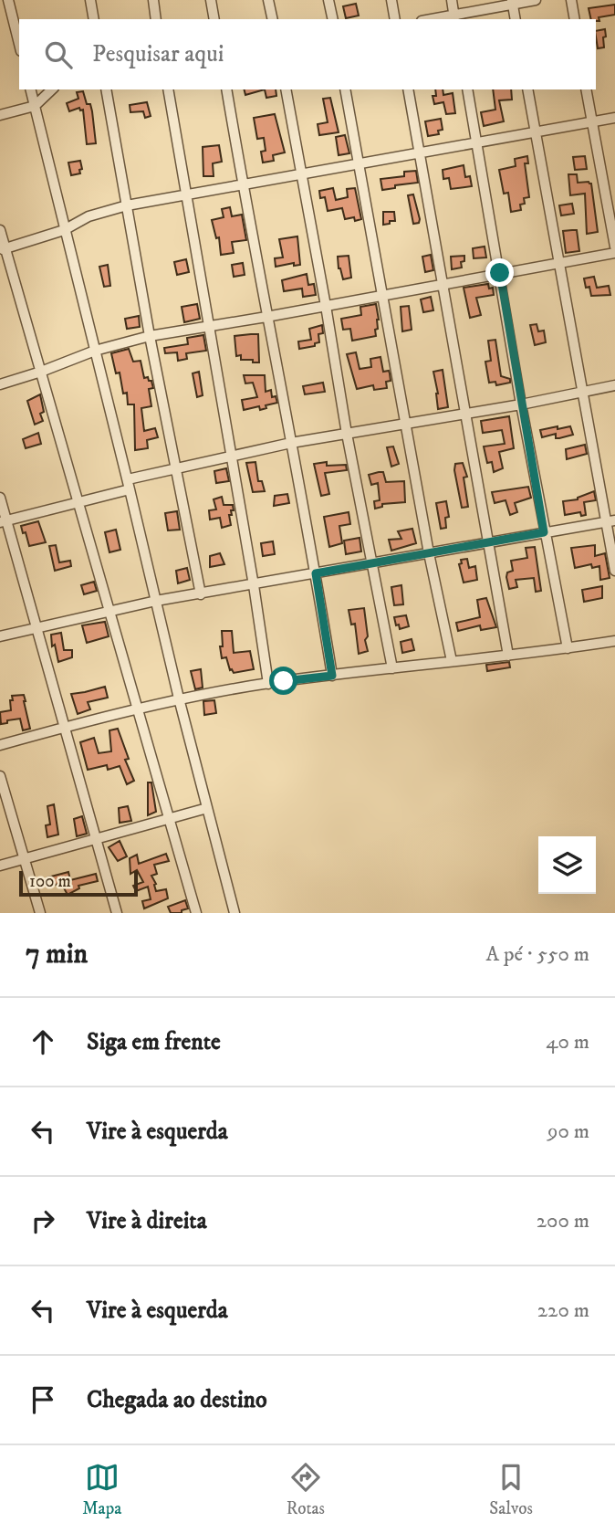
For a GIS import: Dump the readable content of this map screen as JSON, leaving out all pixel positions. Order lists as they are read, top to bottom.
{
  "scale_bar": "100 m",
  "page": {
    "search": "Pesquisar aqui",
    "scale": "100 m",
    "heading": ["7 min", "A pé · 550 m"],
    "list": [
      ["Siga em frente", "40 m"],
      ["Vire à esquerda", "90 m"],
      ["Vire à direita", "200 m"],
      ["Vire à esquerda", "220 m"],
      "Chegada ao destino"
    ],
    "nav": ["Mapa", "Rotas", "Salvos"]
  }
}
